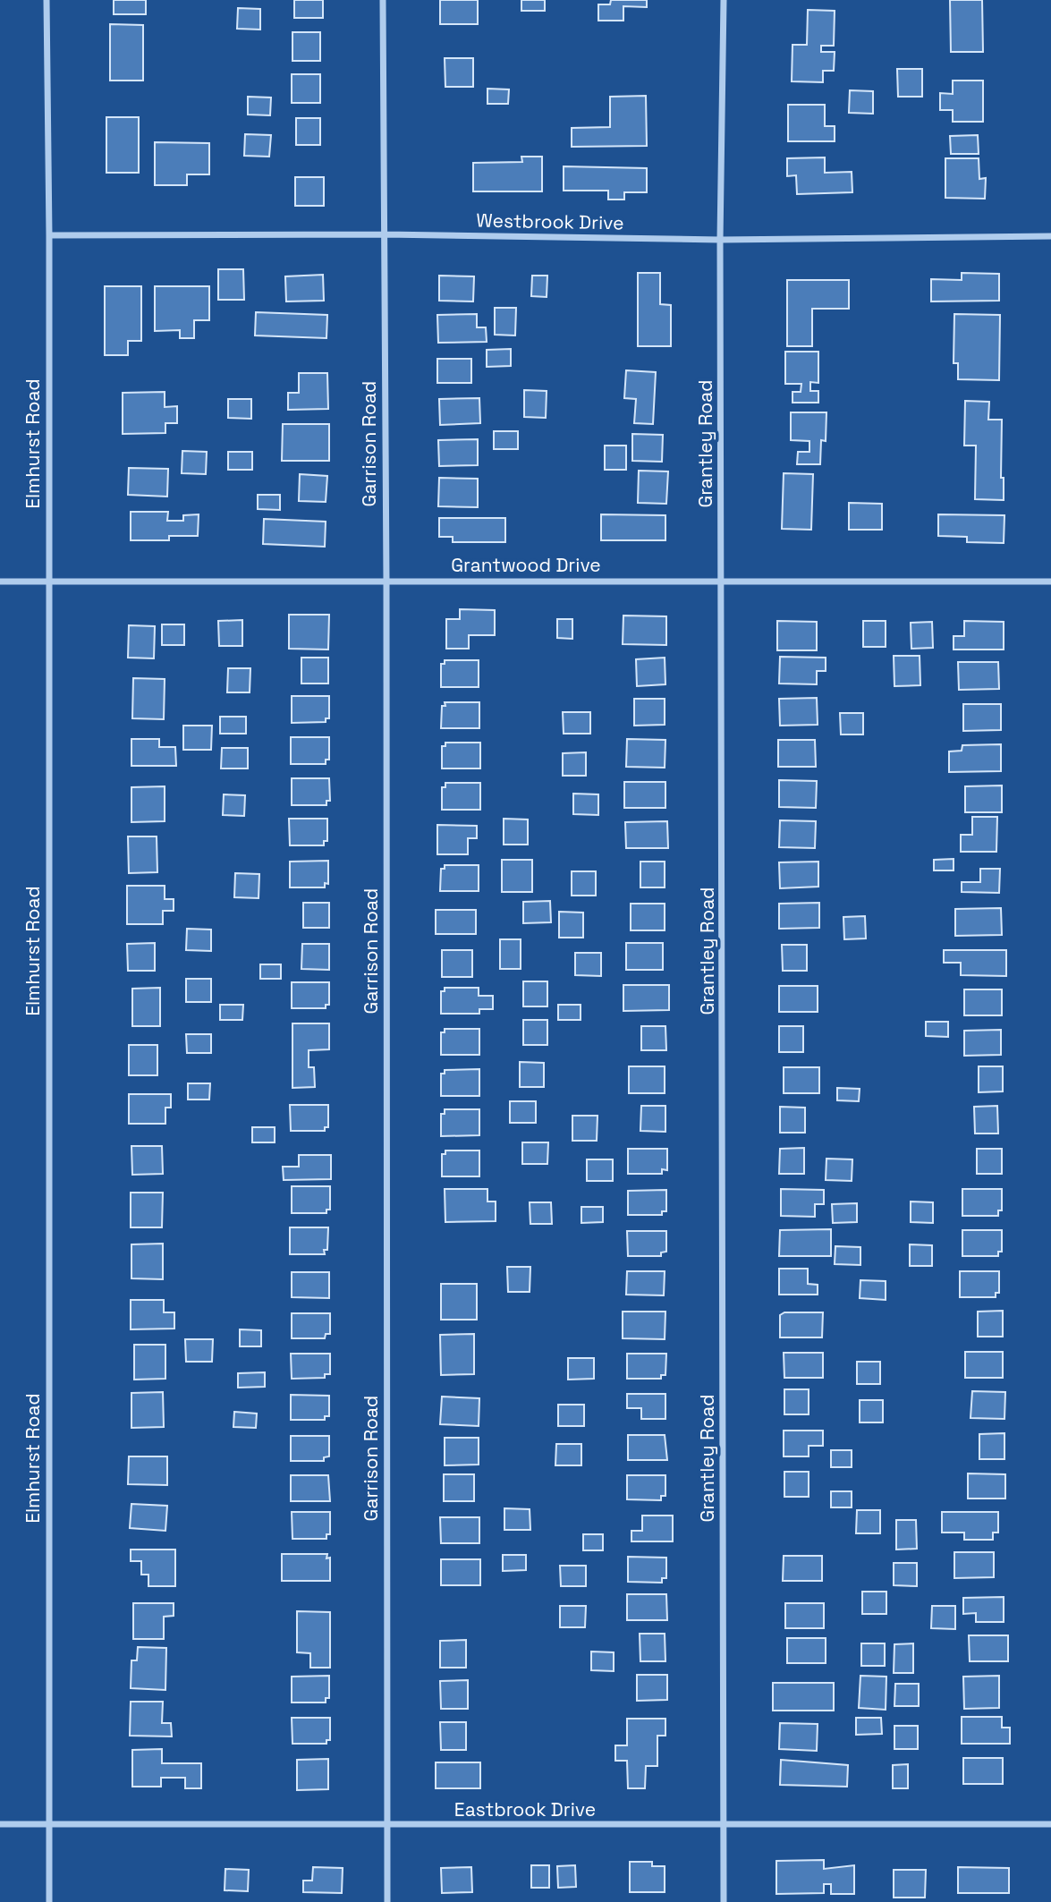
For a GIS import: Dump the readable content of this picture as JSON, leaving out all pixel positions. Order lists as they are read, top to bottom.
{
  "streets": {
    "street": [
      "Westbrook Drive",
      "Elmhurst Road",
      "Garrison Road",
      "Grantley Road",
      "Grantwood Drive",
      "Eastbrook Drive"
    ]
  },
  "crossings": [
    ["Westbrook Drive", "Elmhurst Road"],
    ["Westbrook Drive", "Garrison Road"],
    ["Westbrook Drive", "Grantley Road"],
    ["Elmhurst Road", "Grantwood Drive"],
    ["Elmhurst Road", "Eastbrook Drive"],
    ["Garrison Road", "Grantwood Drive"],
    ["Garrison Road", "Eastbrook Drive"],
    ["Grantley Road", "Grantwood Drive"],
    ["Grantley Road", "Eastbrook Drive"]
  ]
}
